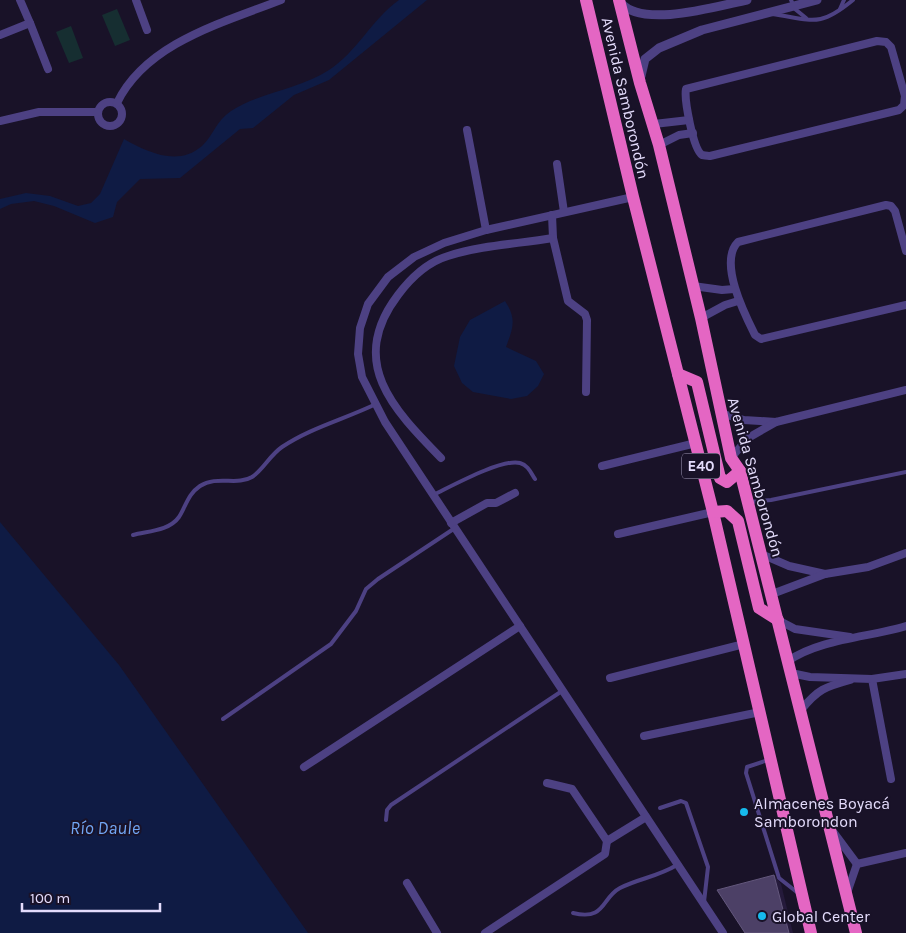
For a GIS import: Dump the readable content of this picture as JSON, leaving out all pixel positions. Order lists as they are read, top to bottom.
{
  "streets": {
    "highway": ["Avenida Samborondón", "E40"]
  },
  "water": ["Río Daule"],
  "places": ["Almacenes Boyacá Samborondon", "Global Center"],
  "scale_bar": "100 m"
}
